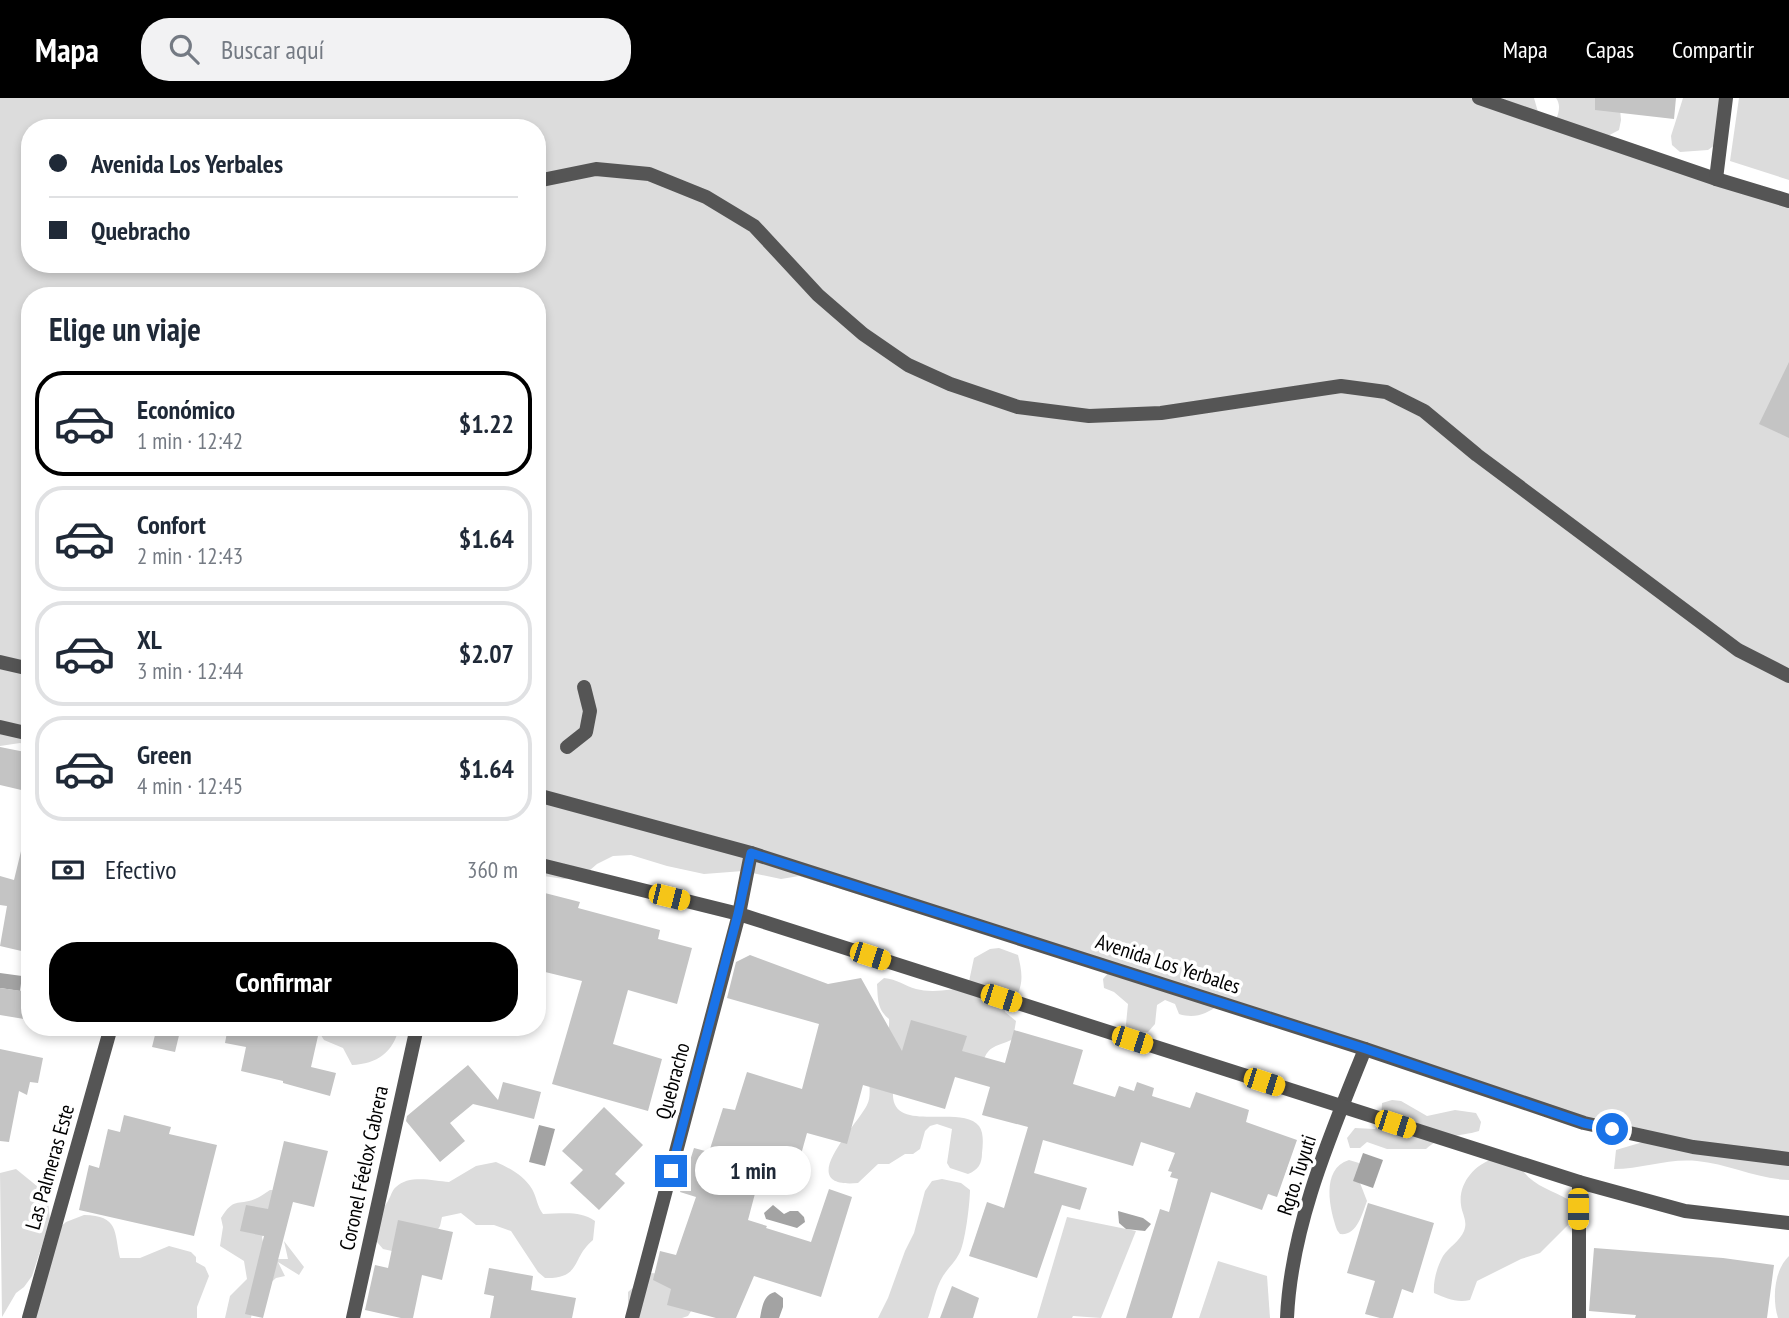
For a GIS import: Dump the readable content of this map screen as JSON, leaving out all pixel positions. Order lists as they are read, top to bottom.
{
  "streets": {
    "street": [
      "Avenida Los Yerbales",
      "Quebracho",
      "Las Palmeras Este",
      "Coronel Féelox Cabrera",
      "Rgto. Tuyuti"
    ]
  },
  "crossings": [
    ["Avenida Los Yerbales", "Quebracho"],
    ["Avenida Los Yerbales", "Rgto. Tuyuti"]
  ],
  "page": {
    "header": "Mapa",
    "search": "Buscar aquí",
    "nav": ["Mapa", "Capas", "Compartir"],
    "banner": ["Avenida Los Yerbales", "Quebracho"],
    "heading": "Elige un viaje",
    "list": [
      {
        "name": "Económico",
        "note": "1 min · 12:42",
        "value": "$1.22"
      },
      {
        "name": "Confort",
        "note": "2 min · 12:43",
        "value": "$1.64"
      },
      {
        "name": "XL",
        "note": "3 min · 12:44",
        "value": "$2.07"
      },
      {
        "name": "Green",
        "note": "4 min · 12:45",
        "value": "$1.64"
      }
    ],
    "pay": ["Efectivo", "360 m"],
    "buttons": "Confirmar",
    "bubble": "1 min"
  }
}
